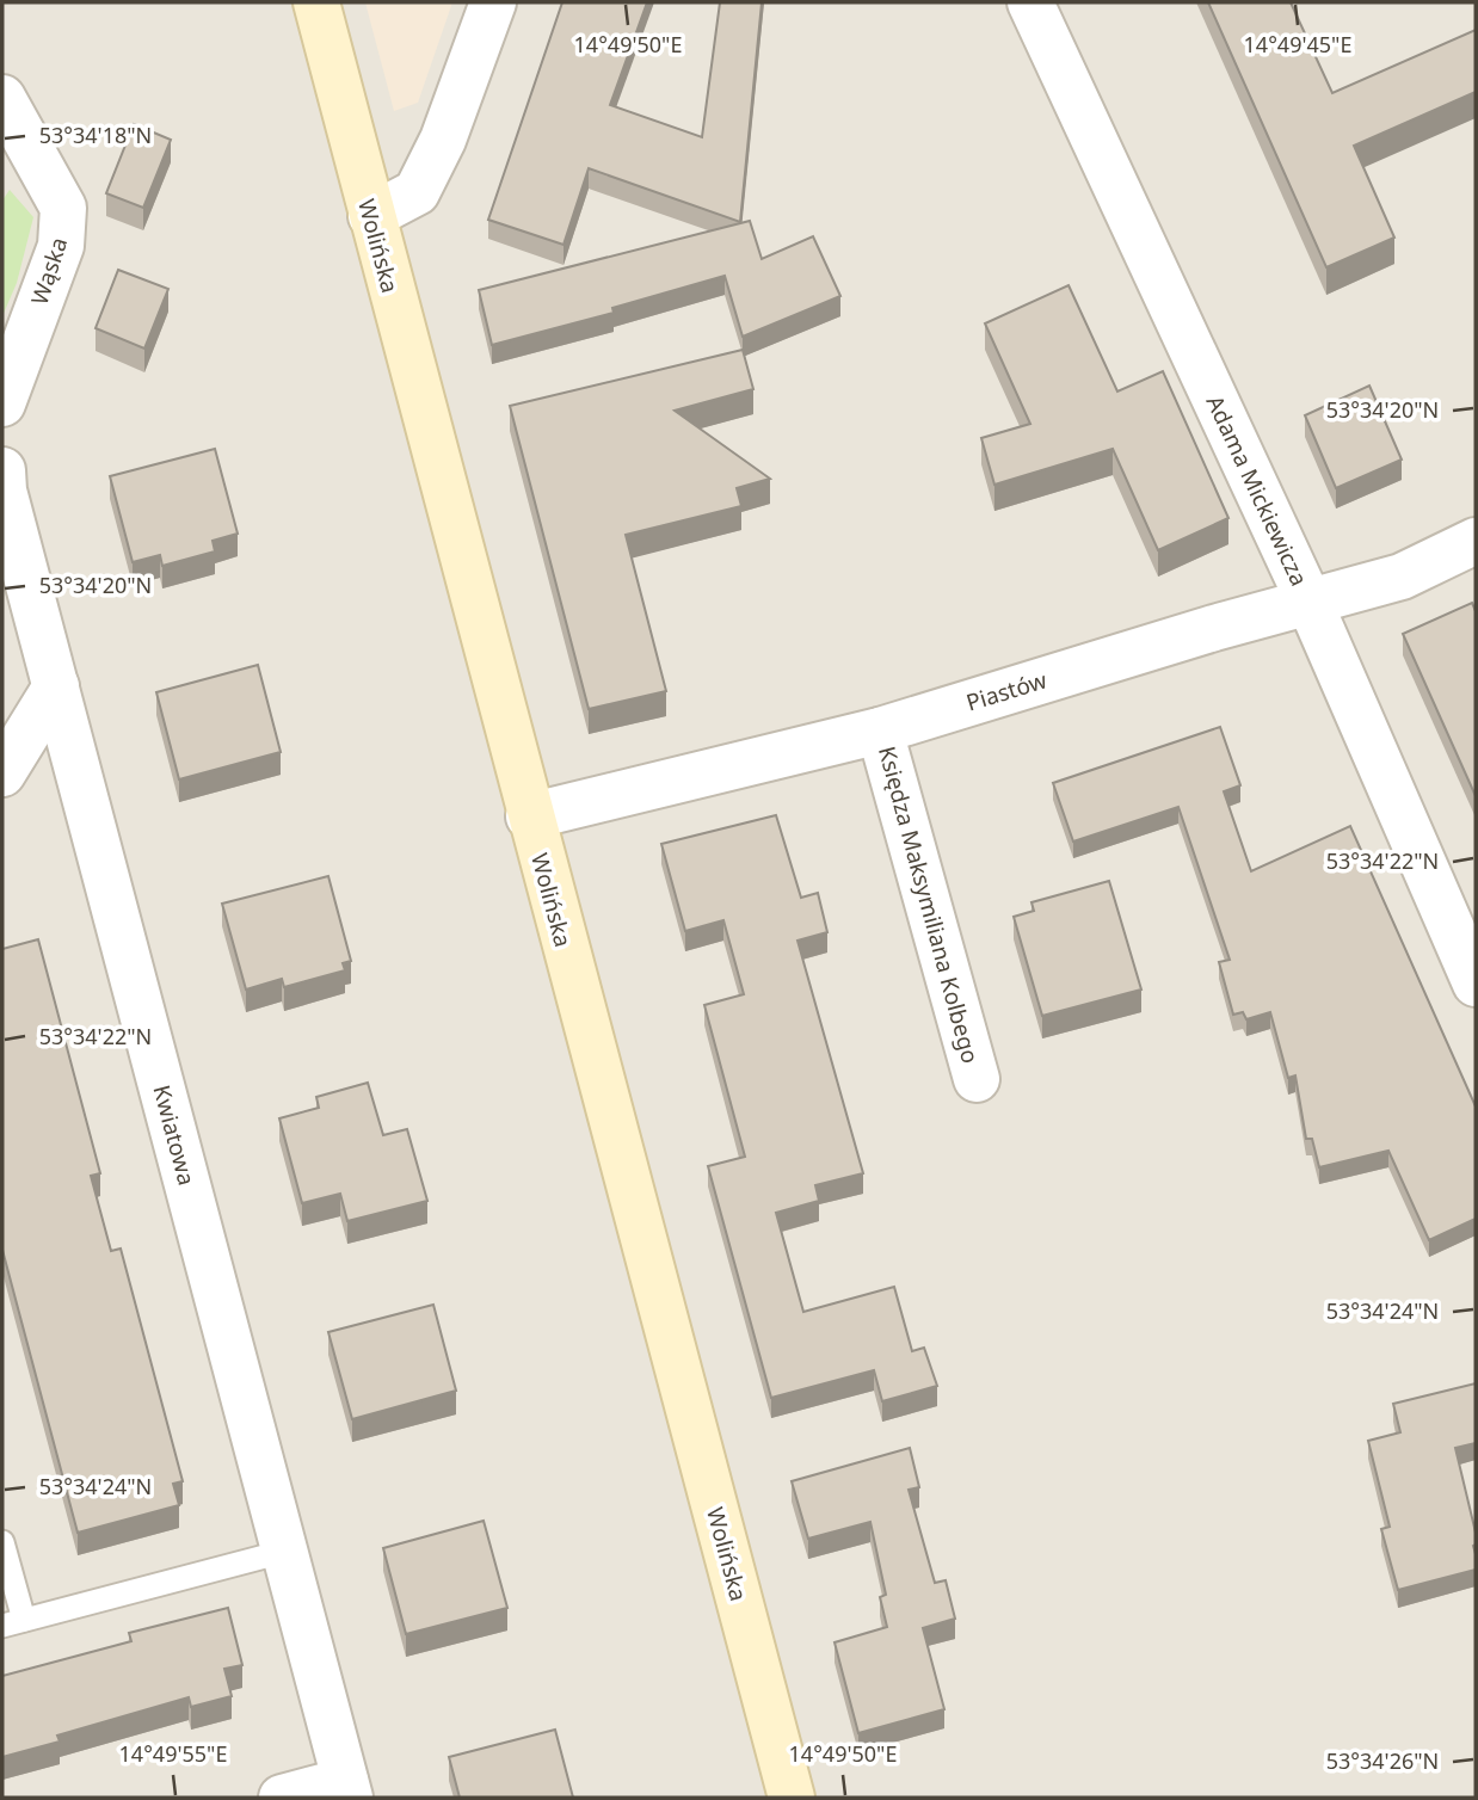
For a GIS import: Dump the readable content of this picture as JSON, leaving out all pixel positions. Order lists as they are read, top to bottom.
{
  "streets": {
    "street": [
      "Wolińska",
      "Wąska",
      "Adama Mickiewicza",
      "Piastów",
      "Księdza Maksymiliana Kolbego",
      "Kwiatowa"
    ]
  },
  "crossings": [
    ["Wolińska", "Piastów"],
    ["Adama Mickiewicza", "Piastów"],
    ["Piastów", "Księdza Maksymiliana Kolbego"]
  ],
  "coordinates": [
    "14°49'50\"E",
    "14°49'45\"E",
    "53°34'18\"N",
    "53°34'20\"N",
    "53°34'22\"N",
    "53°34'24\"N",
    "14°49'55\"E",
    "53°34'26\"N"
  ]
}
